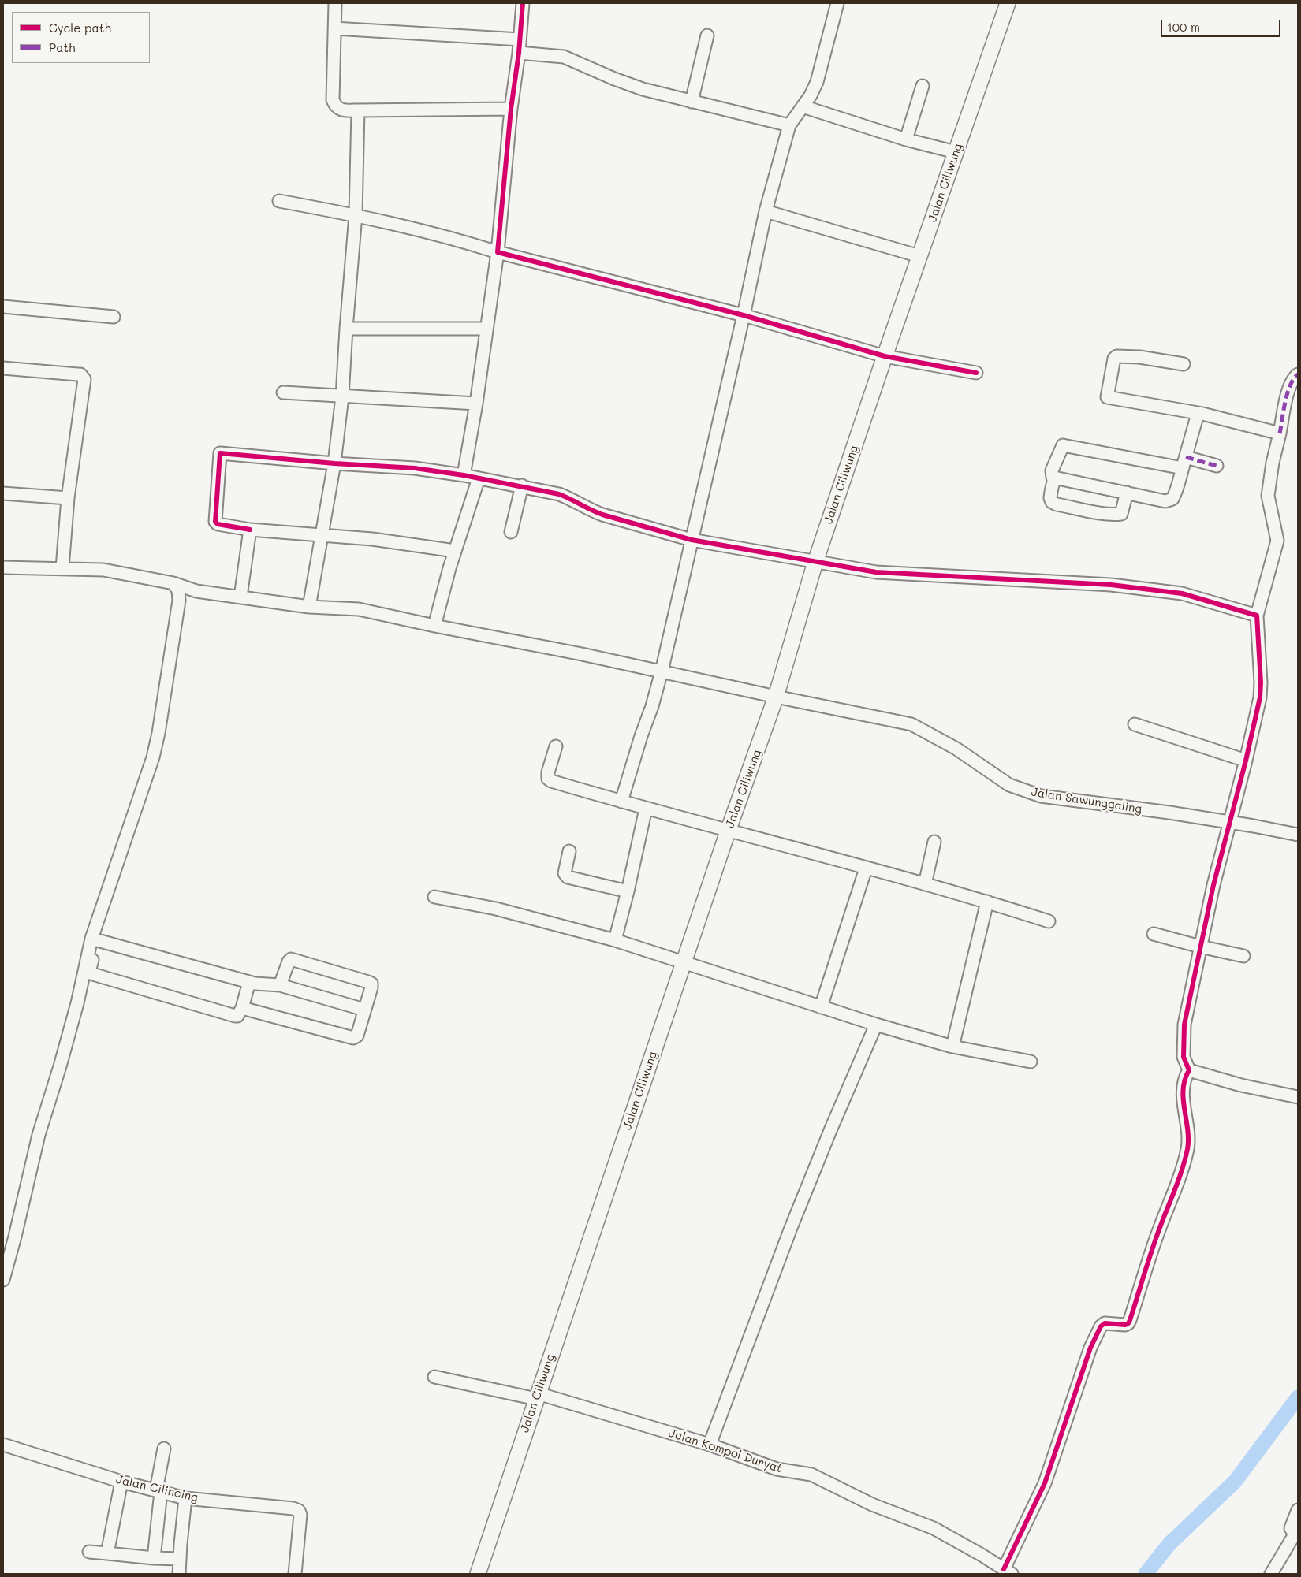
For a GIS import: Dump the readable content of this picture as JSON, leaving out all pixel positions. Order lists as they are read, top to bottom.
{
  "streets": {
    "main road": ["Jalan Ciliwung"],
    "street": ["Jalan Sawunggaling", "Jalan Kompol Duryat", "Jalan Cilincing"]
  },
  "crossings": [
    ["Jalan Ciliwung", "Jalan Sawunggaling"],
    ["Jalan Ciliwung", "Jalan Kompol Duryat"]
  ],
  "legend": ["Cycle path", "Path"],
  "scale_bar": "100 m"
}
